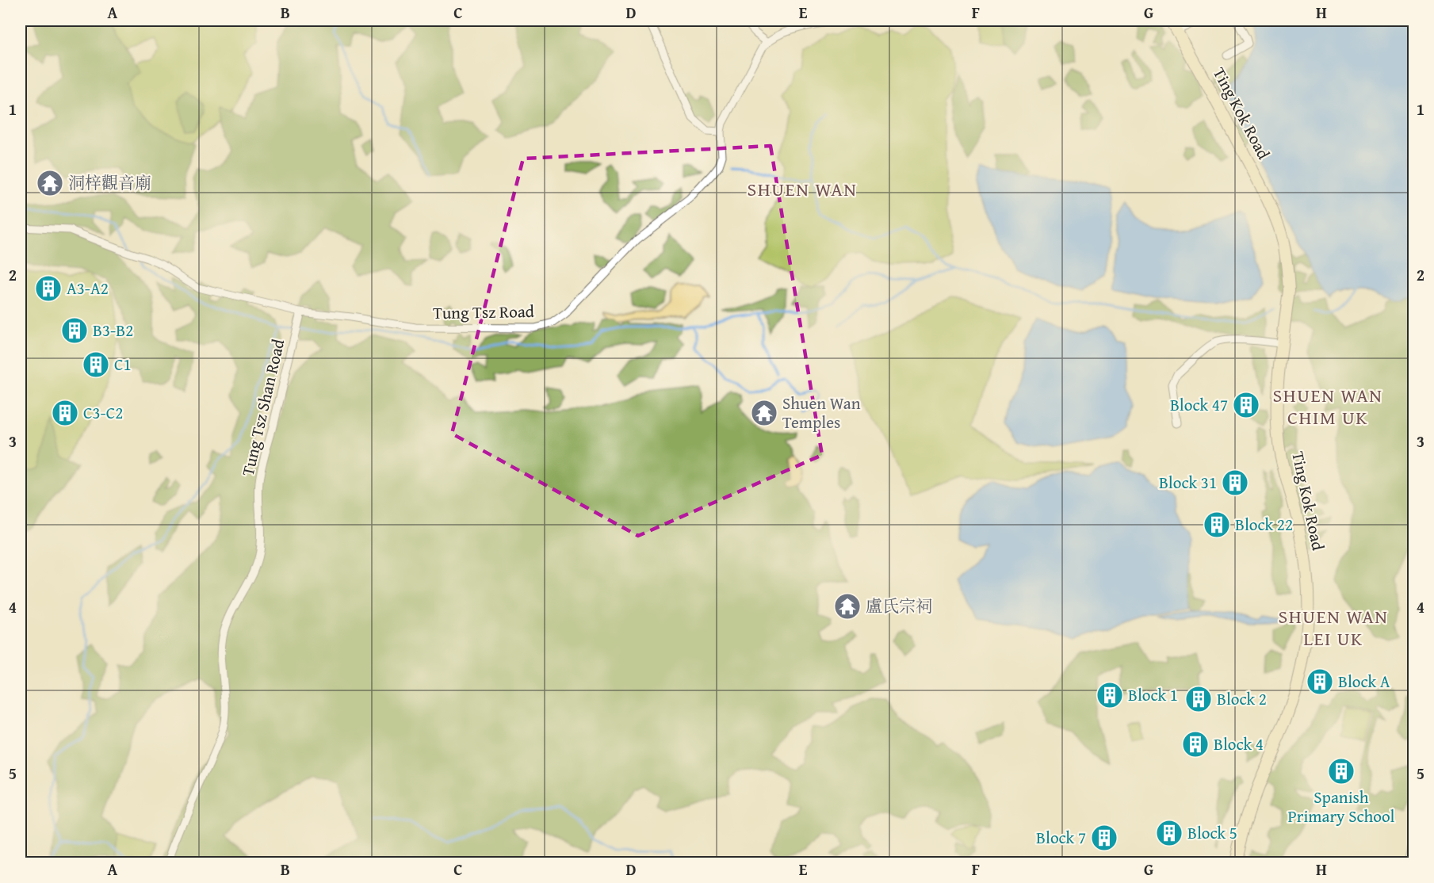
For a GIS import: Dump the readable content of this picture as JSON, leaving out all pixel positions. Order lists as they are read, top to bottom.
{
  "streets": {
    "main road": ["Ting Kok Road"],
    "street": ["Tung Tsz Road", "Tung Tsz Shan Road"]
  },
  "crossings": [
    ["Tung Tsz Road", "Tung Tsz Shan Road"]
  ],
  "districts": ["SHUEN WAN", "SHUEN WAN CHIM UK", "SHUEN WAN LEI UK"],
  "places": {
    "temple": ["洞梓觀音廟", "Shuen Wan Temples", "盧氏宗祠"],
    "building": [
      "A3-A2",
      "B3-B2",
      "C1",
      "Block 47",
      "C3-C2",
      "Block 31",
      "Block 22",
      "Block A",
      "Block 1",
      "Block 2",
      "Block 4",
      "Spanish Primary School",
      "Block 5",
      "Block 7"
    ]
  },
  "grid": {
    "columns": [
      "A",
      "B",
      "C",
      "D",
      "E",
      "F",
      "G",
      "H"
    ],
    "rows": [
      "1",
      "2",
      "3",
      "4",
      "5"
    ]
  }
}
